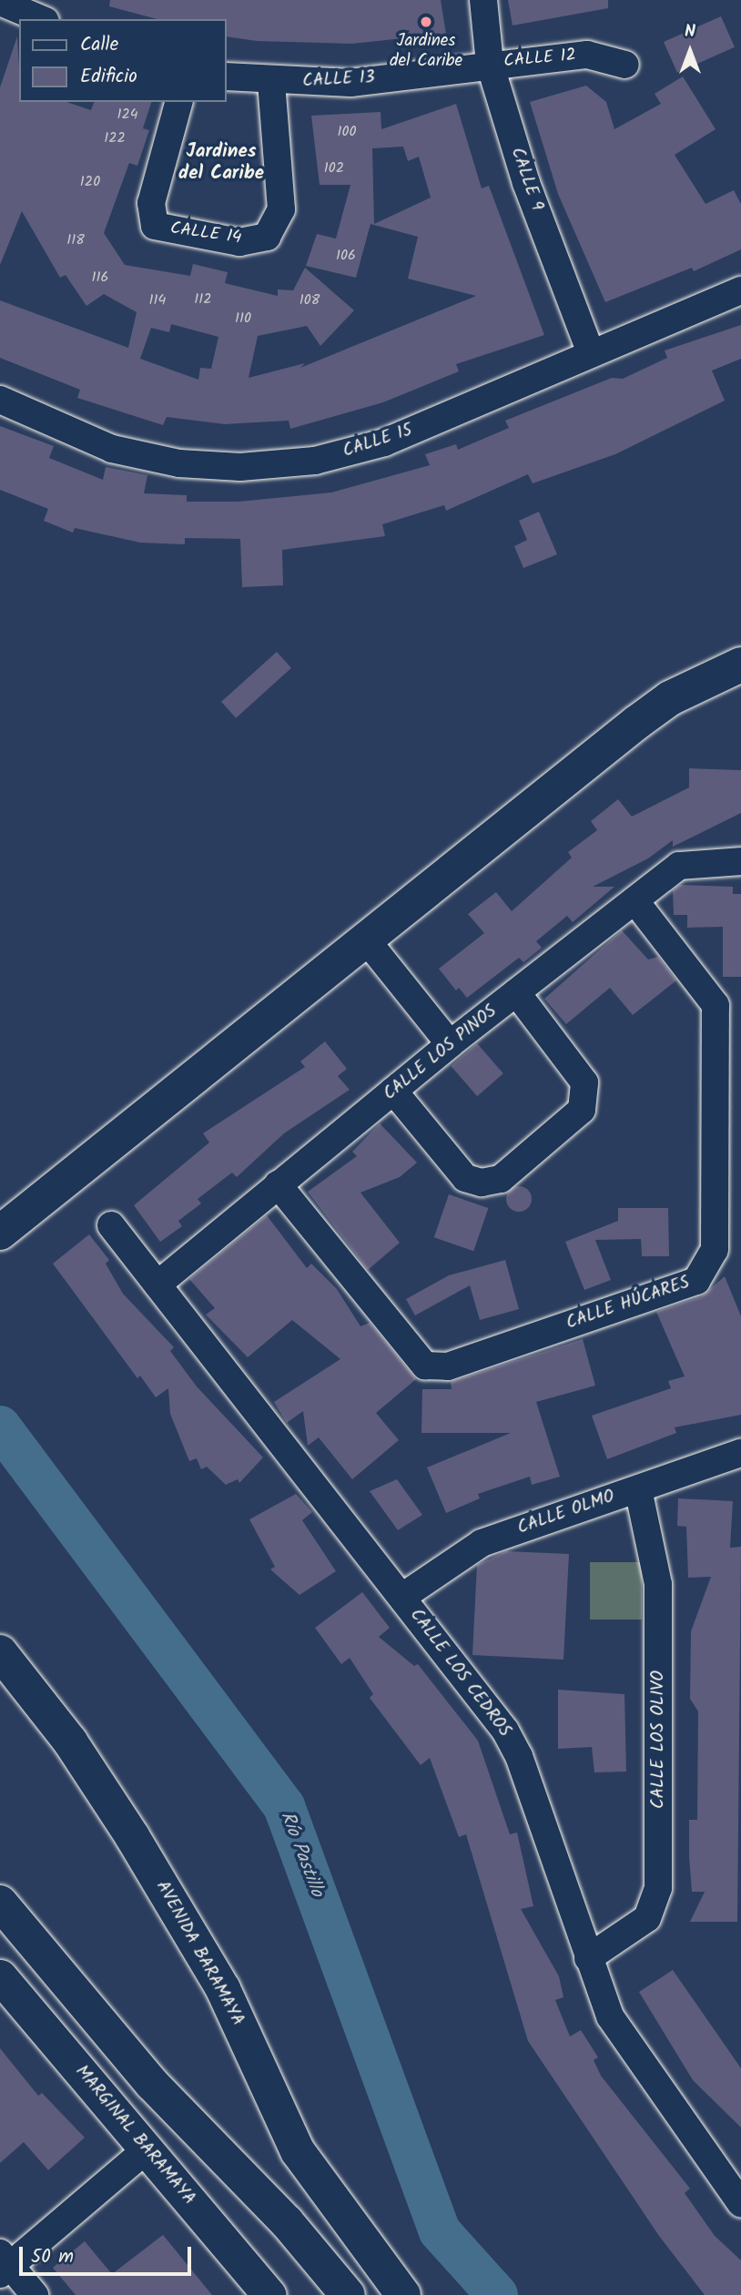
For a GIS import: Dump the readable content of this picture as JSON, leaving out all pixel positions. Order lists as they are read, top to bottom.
{
  "streets": {
    "highway": ["AVENIDA BARAMAYA"],
    "street": [
      "CALLE 12",
      "CALLE 13",
      "CALLE 9",
      "CALLE 14",
      "CALLE 15",
      "CALLE LOS PINOS",
      "CALLE HÚCARES",
      "CALLE OLMO",
      "CALLE LOS CEDROS",
      "CALLE LOS OLIVO",
      "MARGINAL BARAMAYA"
    ]
  },
  "crossings": [
    ["CALLE 12", "CALLE 13"],
    ["CALLE 12", "CALLE 9"],
    ["CALLE 13", "CALLE 9"],
    ["CALLE 13", "CALLE 14"],
    ["CALLE 9", "CALLE 15"],
    ["CALLE LOS PINOS", "CALLE HÚCARES"],
    ["CALLE LOS PINOS", "CALLE LOS CEDROS"],
    ["CALLE OLMO", "CALLE LOS CEDROS"],
    ["CALLE OLMO", "CALLE LOS OLIVO"],
    ["CALLE LOS CEDROS", "CALLE LOS OLIVO"]
  ],
  "districts": ["Jardines del Caribe"],
  "water": ["Río Pastillo"],
  "places": ["Jardines del Caribe"],
  "house_numbers": [
    "124",
    "100",
    "122",
    "102",
    "120",
    "118",
    "106",
    "116",
    "112",
    "114",
    "108",
    "110"
  ],
  "legend": ["Calle", "Edificio"],
  "scale_bar": "50 m",
  "north": "top"
}
